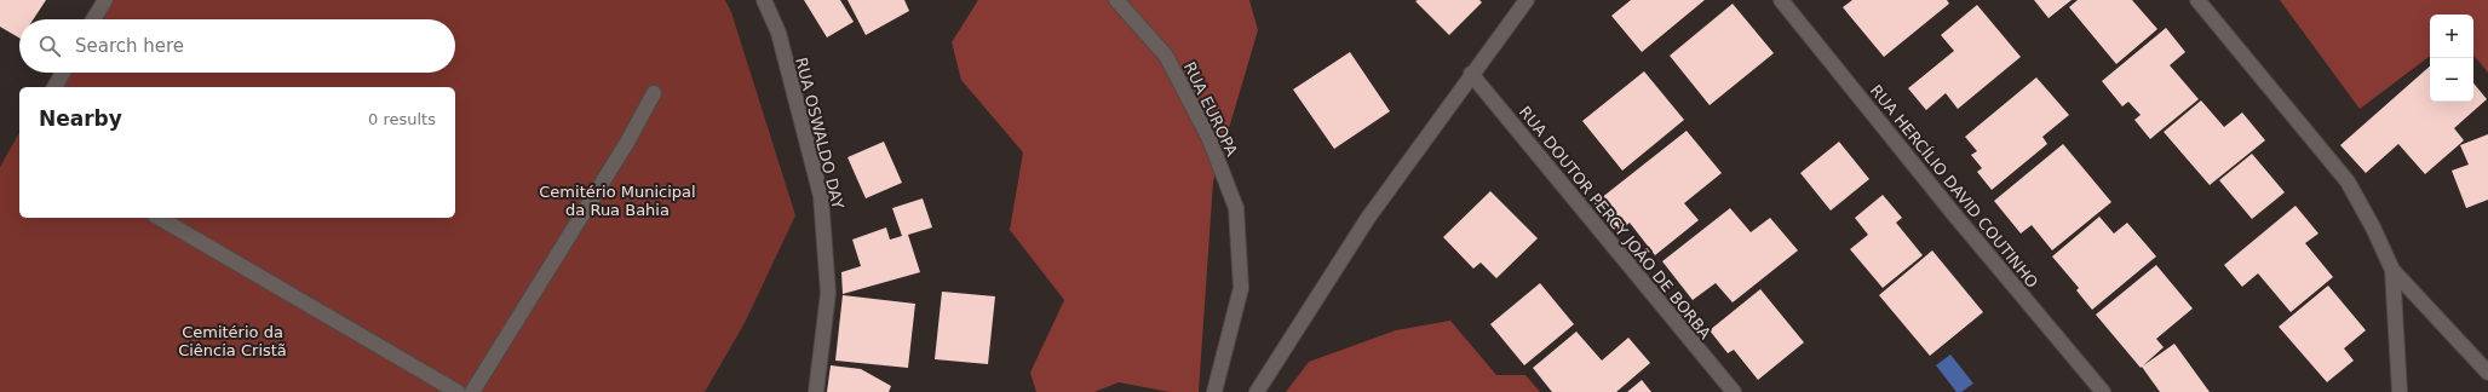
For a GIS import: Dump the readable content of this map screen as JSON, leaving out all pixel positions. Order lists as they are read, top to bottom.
{
  "streets": {
    "street": [
      "RUA EUROPA",
      "RUA OSWALDO DAY",
      "RUA HERCÍLIO DAVID COUTINHO",
      "RUA DOUTOR PERCY JOÃO DE BORBA"
    ]
  },
  "parks": ["Cemitério Municipal da Rua Bahia", "Cemitério da Ciência Cristã"],
  "page": {
    "map_buttons": ["+", "−"],
    "search": "Search here",
    "heading": ["Nearby", "0 results"]
  }
}
